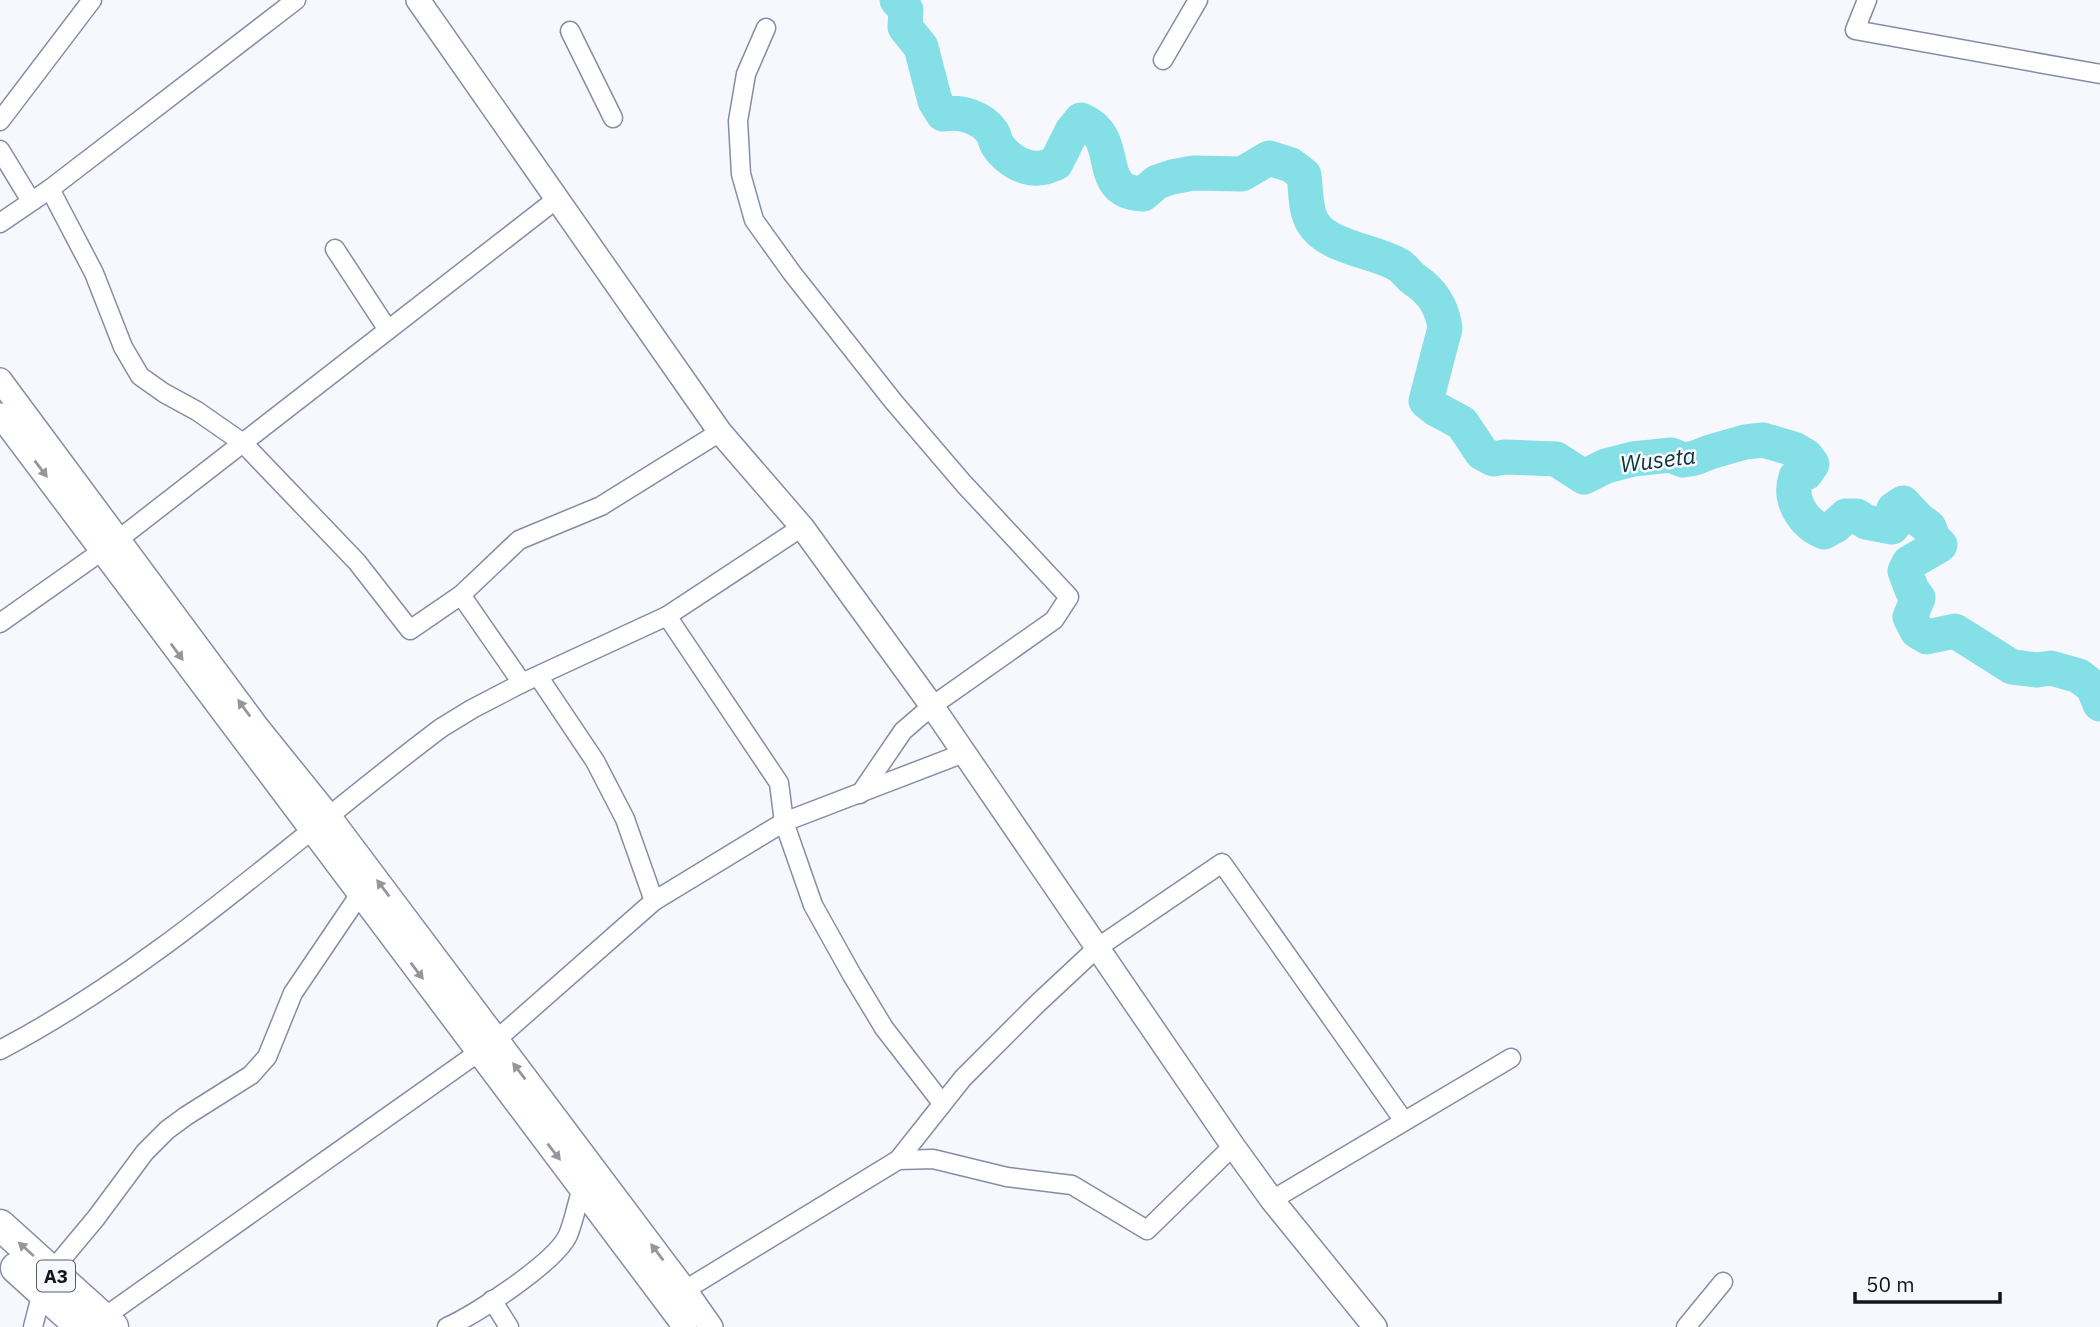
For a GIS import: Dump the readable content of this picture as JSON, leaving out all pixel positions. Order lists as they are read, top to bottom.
{
  "streets": {
    "highway": ["A3"]
  },
  "water": ["Wuseta"],
  "scale_bar": "50 m"
}
